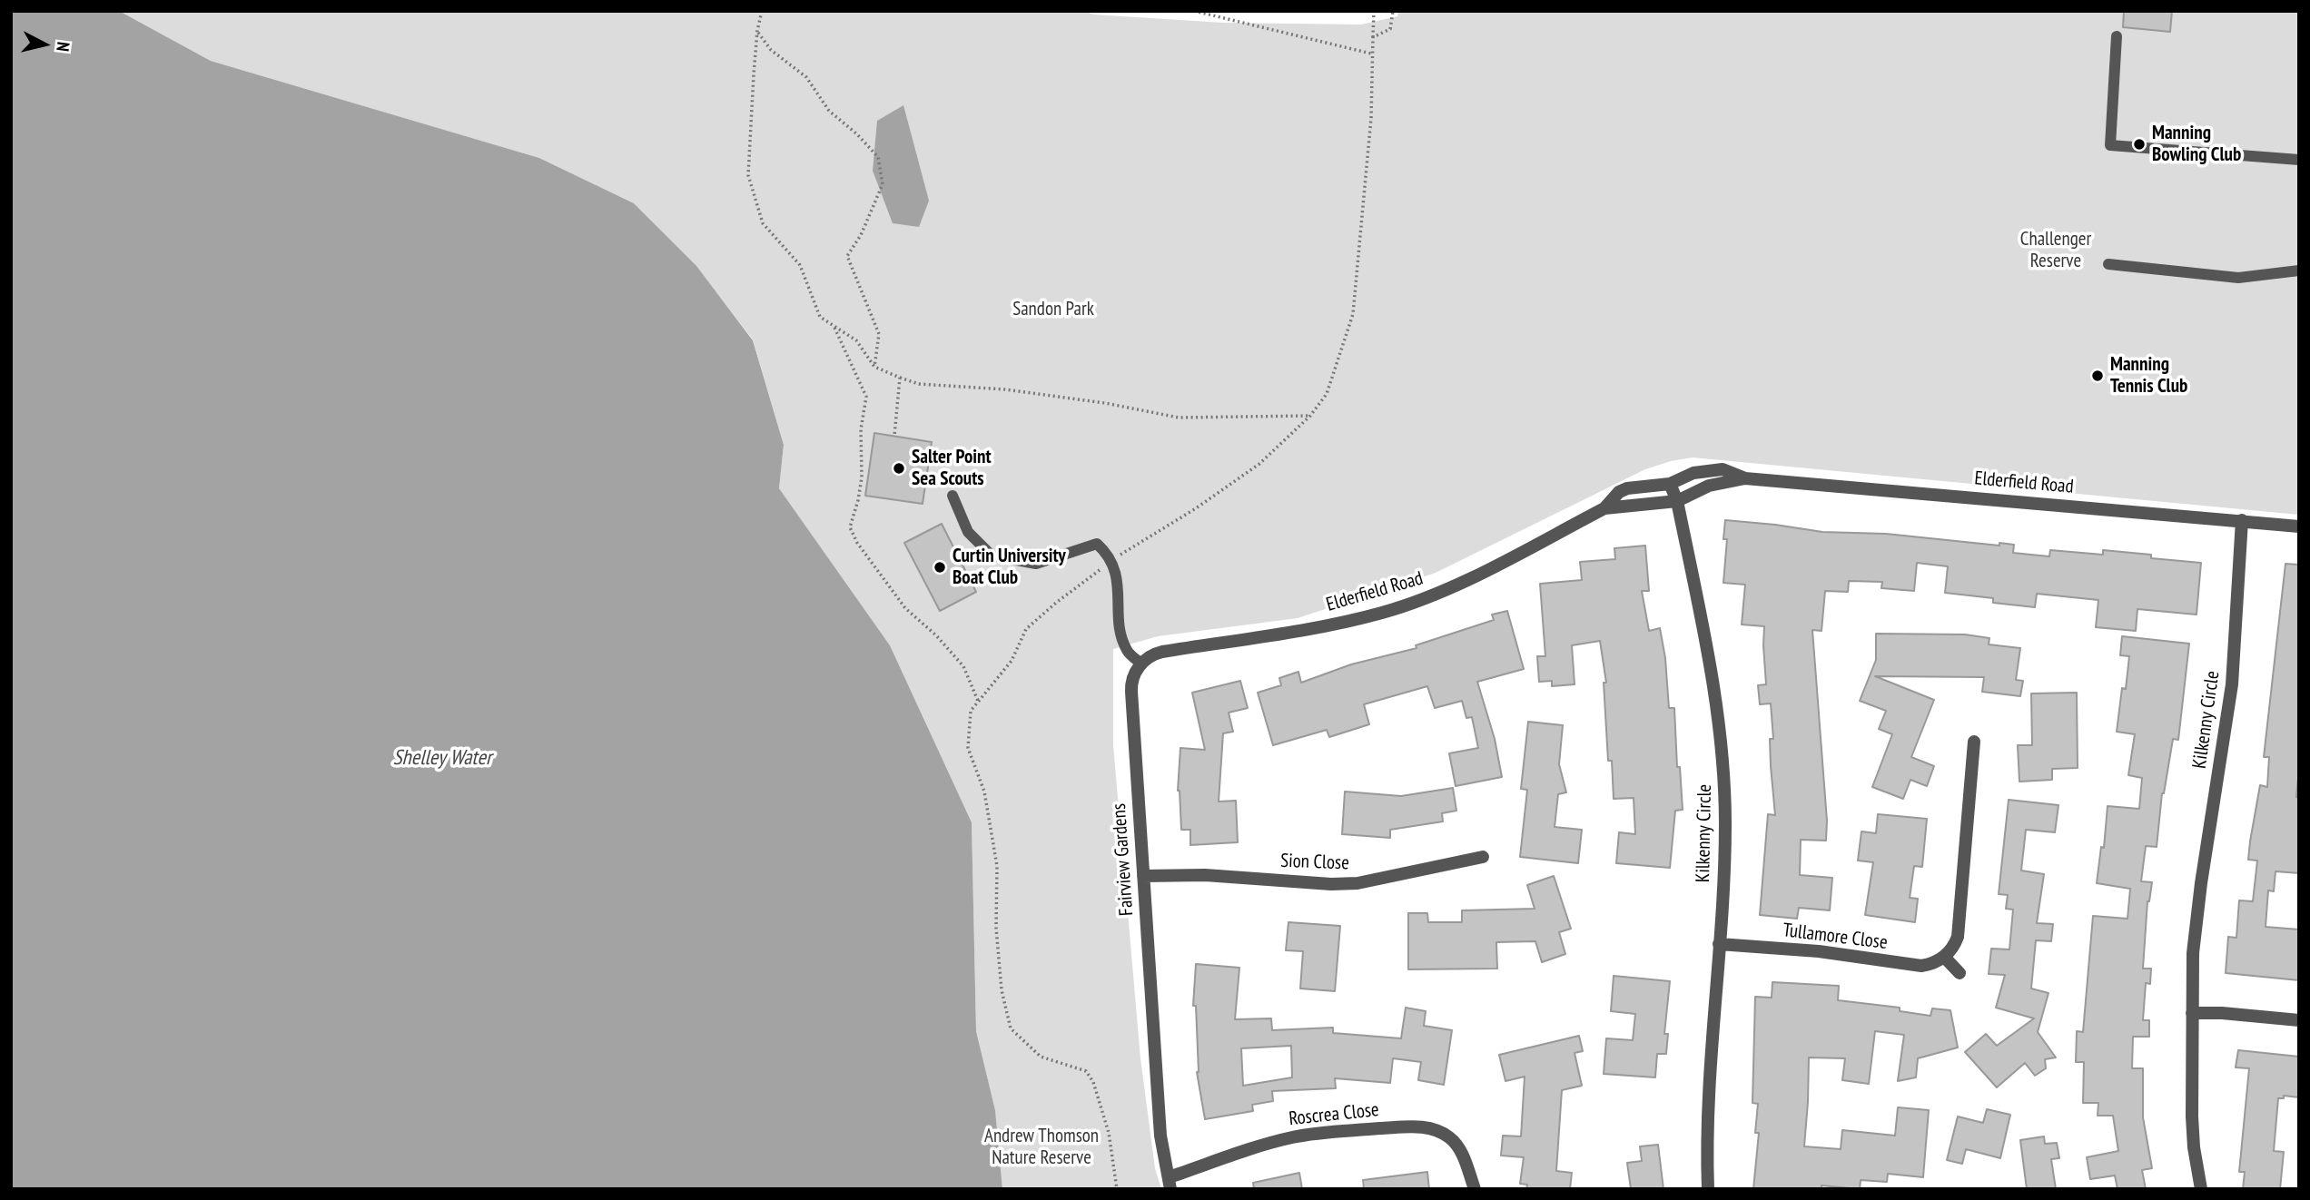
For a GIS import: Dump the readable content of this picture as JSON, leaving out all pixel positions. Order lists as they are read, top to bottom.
{
  "streets": {
    "street": [
      "Elderfield Road",
      "Kilkenny Circle",
      "Fairview Gardens",
      "Sion Close",
      "Tullamore Close",
      "Roscrea Close"
    ]
  },
  "crossings": [
    ["Elderfield Road", "Kilkenny Circle"],
    ["Elderfield Road", "Fairview Gardens"],
    ["Kilkenny Circle", "Tullamore Close"],
    ["Fairview Gardens", "Sion Close"],
    ["Fairview Gardens", "Roscrea Close"]
  ],
  "water": ["Shelley Water"],
  "parks": ["Challenger Reserve", "Sandon Park", "Andrew Thomson Nature Reserve"],
  "places": [
    "Manning Bowling Club",
    "Manning Tennis Club",
    "Salter Point Sea Scouts",
    "Curtin University Boat Club"
  ],
  "north": "right"
}
